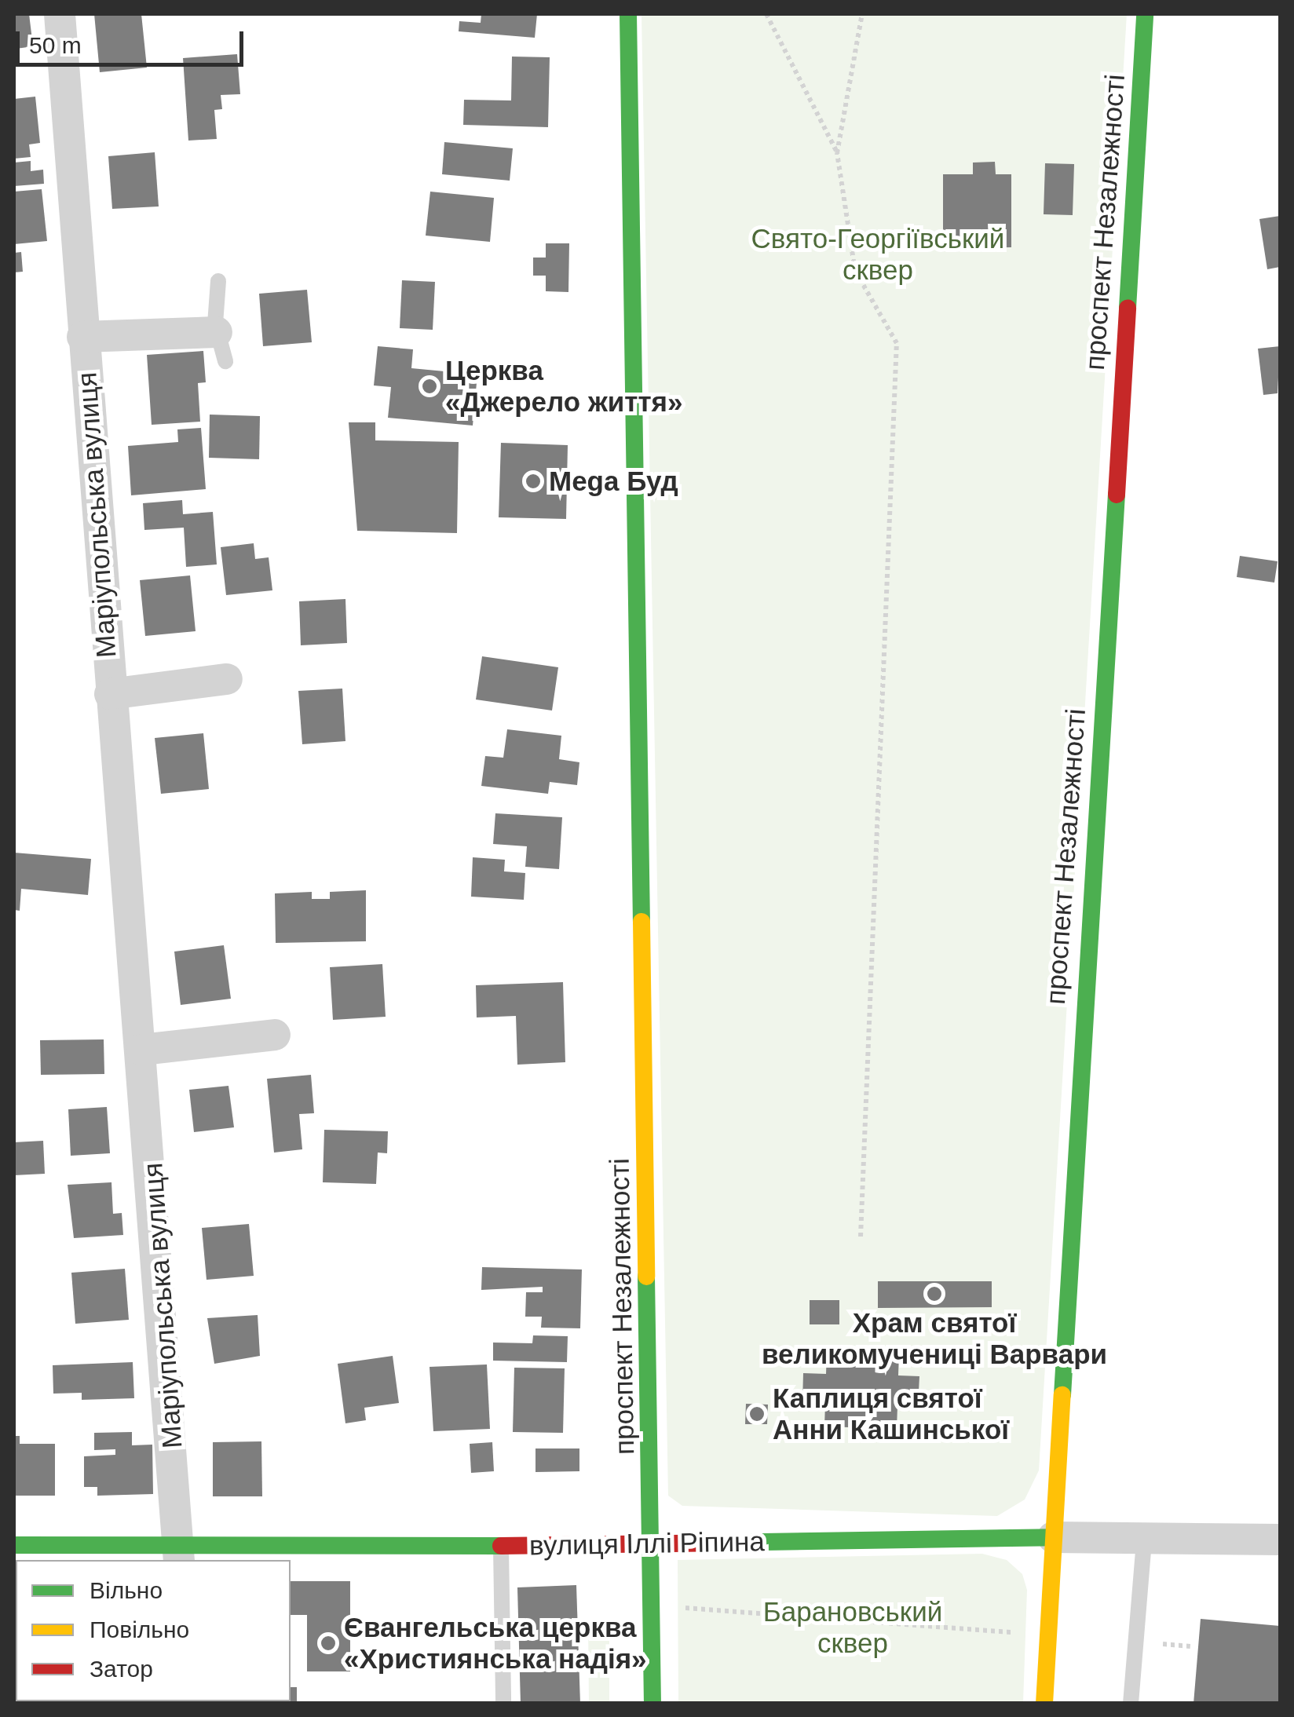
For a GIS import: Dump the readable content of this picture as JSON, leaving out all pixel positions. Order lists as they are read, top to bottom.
{
  "streets": {
    "main road": ["проспект Незалежності", "вулиця Іллі Ріпина"],
    "street": ["Маріупольська вулиця"]
  },
  "crossings": [
    ["проспект Незалежності", "вулиця Іллі Ріпина"],
    ["Маріупольська вулиця", "вулиця Іллі Ріпина"]
  ],
  "parks": ["Свято-Георгіївський сквер", "Барановський сквер"],
  "places": [
    "Церква «Джерело життя»",
    "Mega Буд",
    "Храм святої великомучениці Варвари",
    "Каплиця cвятої Анни Кашинської",
    "Євангельська церква «Християнська надія»"
  ],
  "legend": ["Вільно", "Повільно", "Затор"],
  "scale_bar": "50 m"
}
